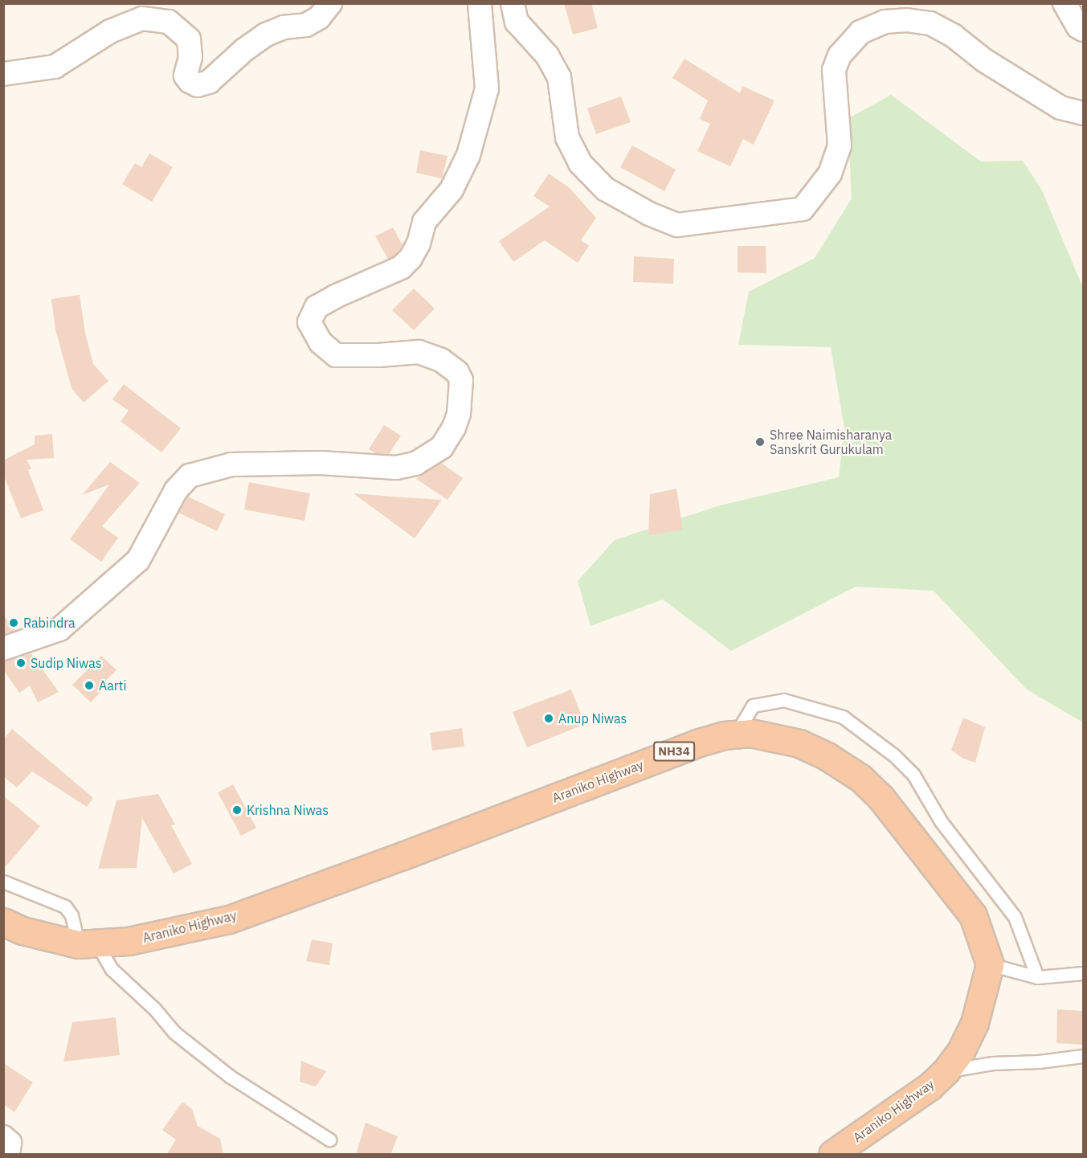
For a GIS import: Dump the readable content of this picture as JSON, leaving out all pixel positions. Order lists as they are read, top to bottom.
{
  "streets": {
    "highway": ["NH34", "Araniko Highway"]
  },
  "places": [
    "Shree Naimisharanya Sanskrit Gurukulam",
    "Rabindra",
    "Sudip Niwas",
    "Aarti",
    "Anup Niwas",
    "Krishna Niwas"
  ]
}
